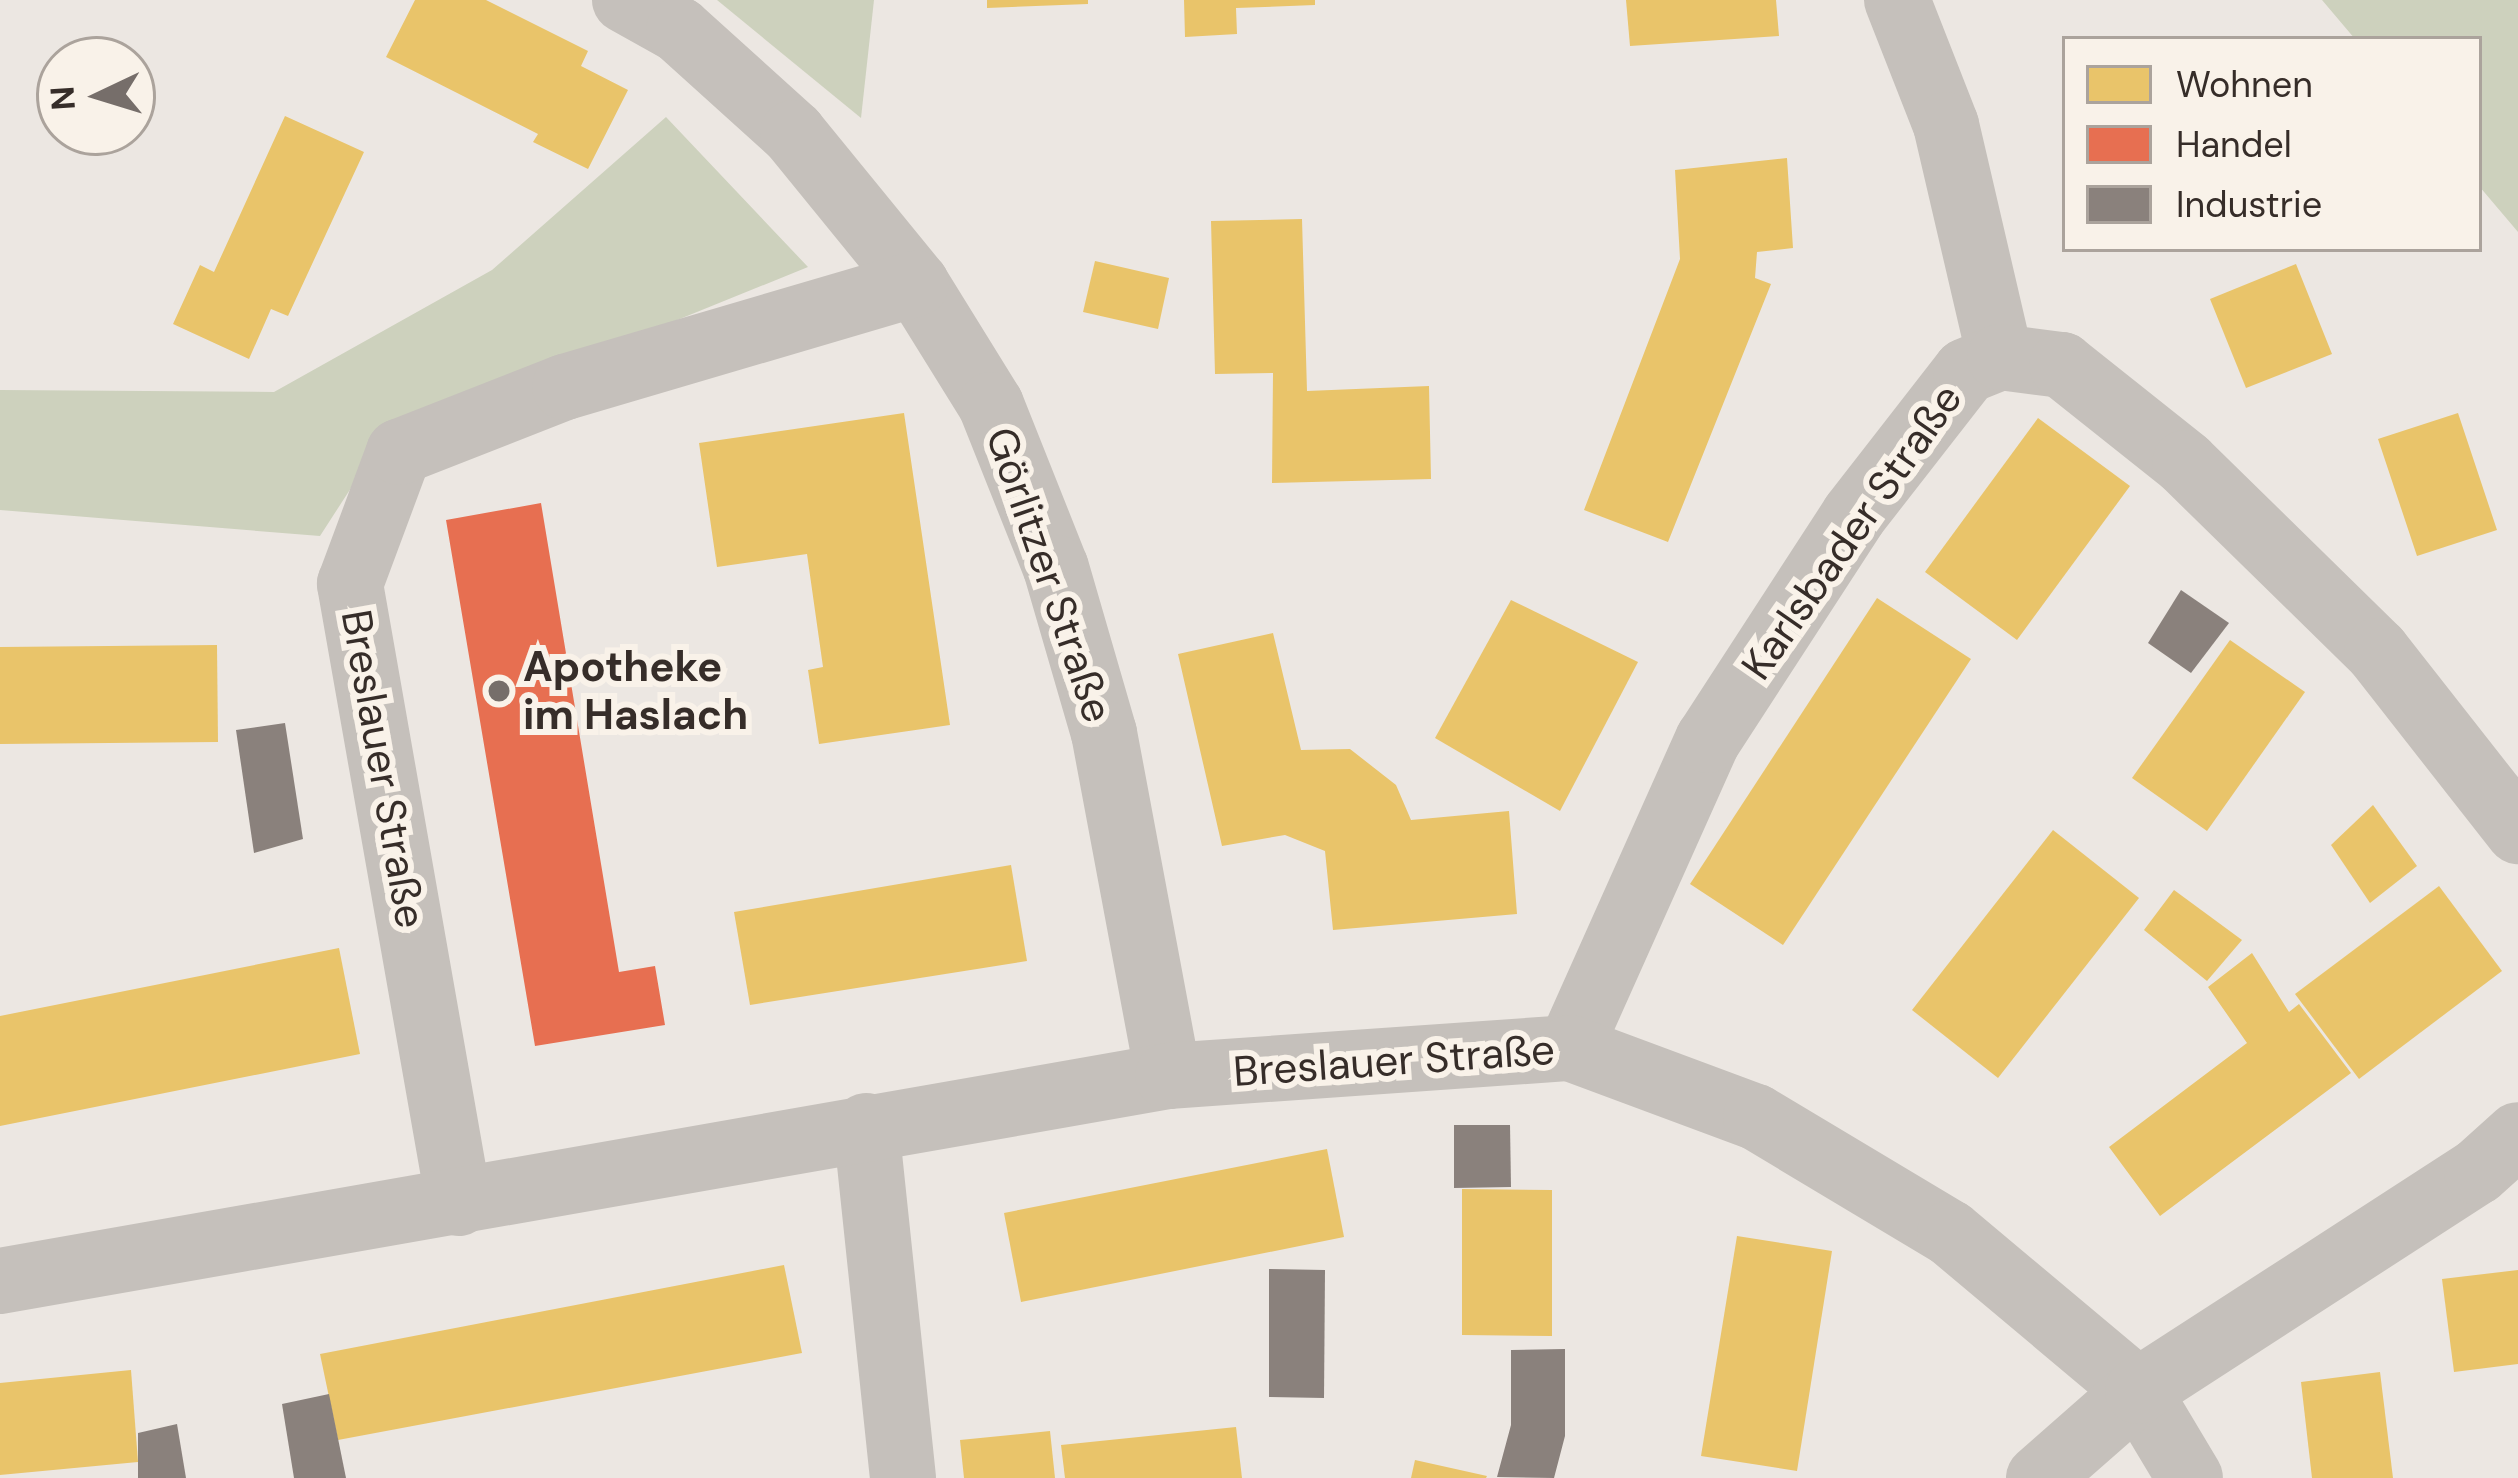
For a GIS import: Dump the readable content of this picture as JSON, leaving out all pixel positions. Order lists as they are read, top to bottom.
{
  "streets": {
    "street": ["Karlsbader Straße", "Görlitzer Straße", "Breslauer Straße"]
  },
  "crossings": [
    ["Karlsbader Straße", "Breslauer Straße"],
    ["Görlitzer Straße", "Breslauer Straße"]
  ],
  "places": ["Apotheke im Haslach"],
  "legend": ["Wohnen", "Handel", "Industrie"],
  "north": "left"
}
